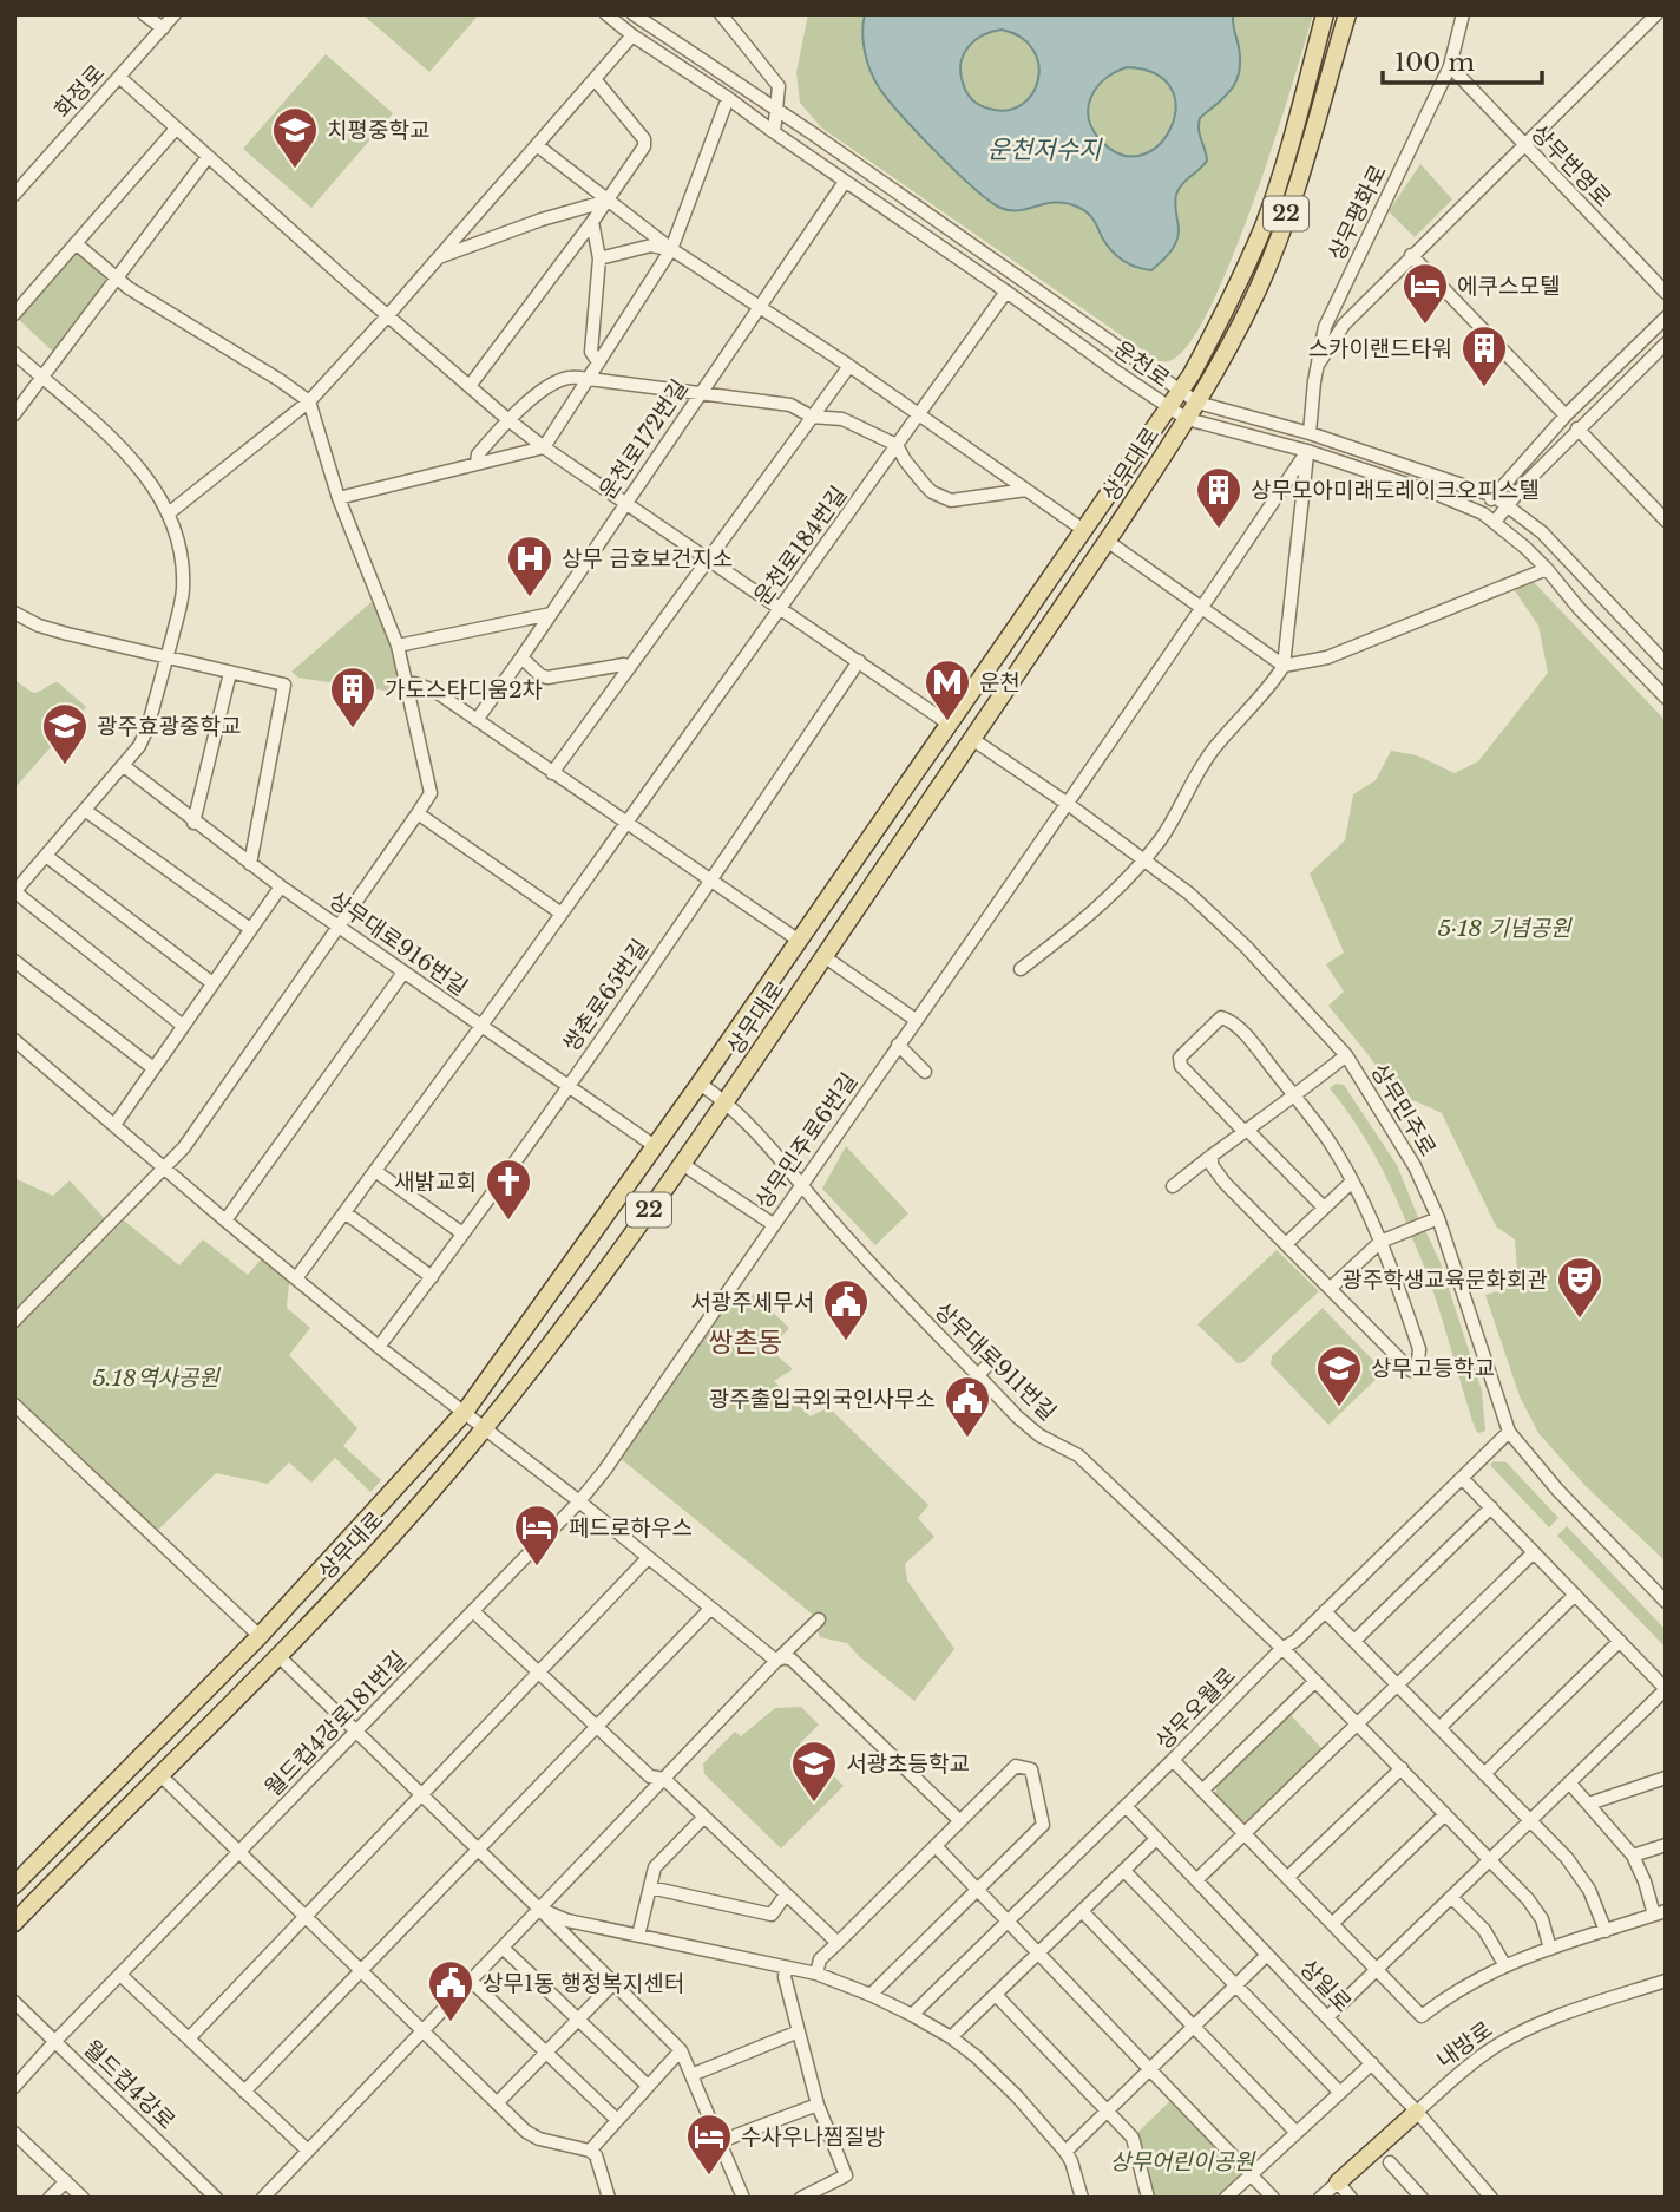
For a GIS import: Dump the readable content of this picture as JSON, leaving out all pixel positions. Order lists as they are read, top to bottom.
{
  "streets": {
    "main road": ["22", "상무대로", "내방로"],
    "street": [
      "화정로",
      "상무번영로",
      "상무평화로",
      "운천로",
      "운천로172번길",
      "운천로184번길",
      "상무대로916번길",
      "쌍촌로65번길",
      "상무민주로",
      "상무민주로6번길",
      "상무대로911번길",
      "상무오월로",
      "월드컵4강로181번길",
      "상일로",
      "월드컵4강로"
    ]
  },
  "crossings": [
    ["상무번영로", "상무평화로"],
    ["상무평화로", "운천로"],
    ["운천로", "운천로172번길"],
    ["운천로", "상무대로"],
    ["운천로", "운천로184번길"],
    ["운천로", "상무민주로6번길"],
    ["상무대로", "상무대로916번길"],
    ["상무대로", "상무민주로"],
    ["상무대로", "상무대로911번길"],
    ["운천로184번길", "상무대로916번길"],
    ["상무대로916번길", "쌍촌로65번길"],
    ["상무민주로", "상무민주로6번길"],
    ["상무민주로", "상무오월로"],
    ["상무민주로6번길", "상무대로911번길"],
    ["상무민주로6번길", "월드컵4강로181번길"],
    ["상무대로911번길", "상무오월로"],
    ["상무오월로", "상일로"],
    ["월드컵4강로181번길", "월드컵4강로"],
    ["상일로", "내방로"]
  ],
  "districts": ["쌍촌동"],
  "water": ["운천저수지"],
  "parks": ["5·18 기념공원", "5.18역사공원", "상무어린이공원"],
  "places": {
    "school or university": [
      "치평중학교",
      "광주효광중학교",
      "상무고등학교",
      "서광초등학교"
    ],
    "hotel": ["에쿠스모텔", "페드로하우스", "수사우나찜질방"],
    "building": ["스카이랜드타워", "상무모아미래도레이크오피스텔", "가도스타디움2차"],
    "hospital": ["상무 금호보건지소"],
    "metro station": ["운천"],
    "church": ["새밝교회"],
    "theatre": ["광주학생교육문화회관"],
    "public building": ["서광주세무서", "광주출입국외국인사무소", "상무1동 행정복지센터"]
  },
  "scale_bar": "100 m"
}
